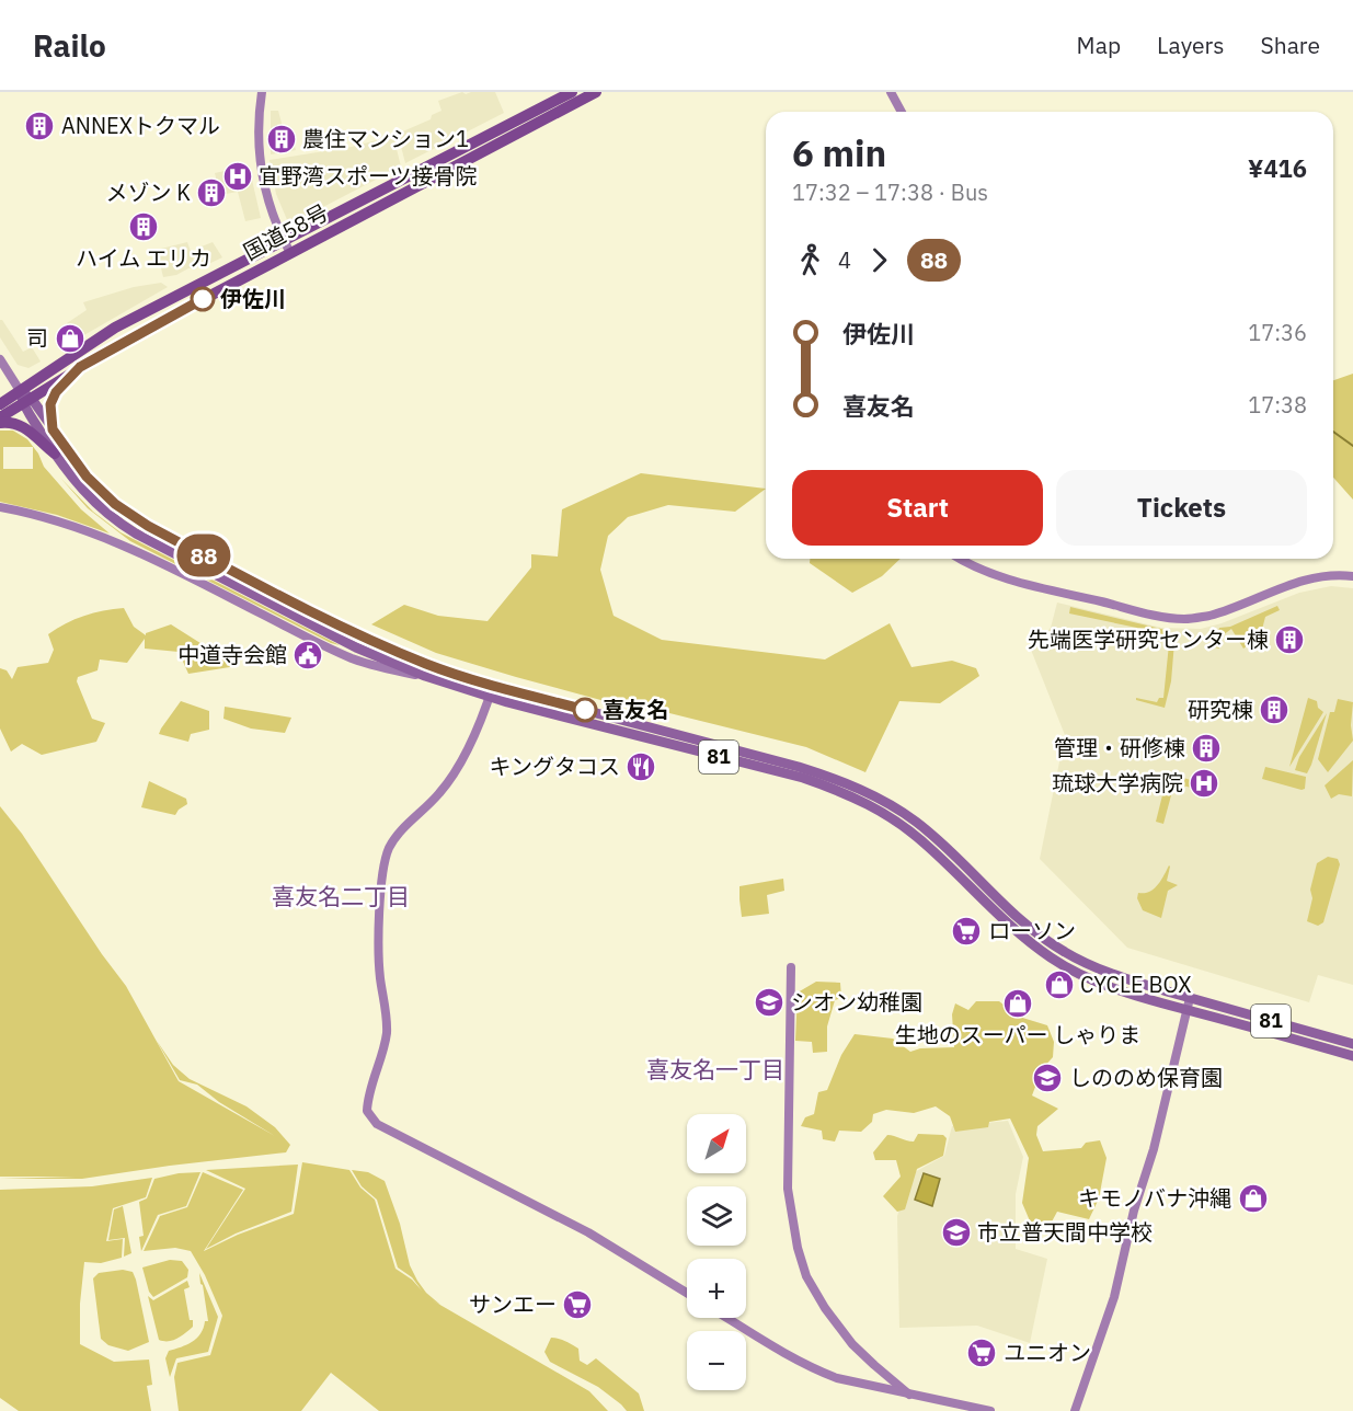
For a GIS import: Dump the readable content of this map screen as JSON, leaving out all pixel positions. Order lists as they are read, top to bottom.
{
  "streets": {
    "highway": ["国道58号"],
    "main road": ["81"]
  },
  "crossings": [
    ["国道58号", "81"]
  ],
  "districts": ["喜友名二丁目", "喜友名一丁目"],
  "places": {
    "building": [
      "ANNEXトクマル",
      "農住マンション1",
      "メゾン K",
      "ハイム エリカ",
      "先端医学研究センター棟",
      "研究棟",
      "管理・研修棟"
    ],
    "hospital": ["宜野湾スポーツ接骨院", "琉球大学病院"],
    "other": ["伊佐川", "喜友名"],
    "shop": [
      "司",
      "CYCLE BOX",
      "生地のスーパー しゃりま",
      "キモノバナ沖縄"
    ],
    "public building": ["中道寺会館"],
    "restaurant": ["キングタコス"],
    "supermarket": ["ローソン", "サンエー", "ユニオン"],
    "school or university": ["シオン幼稚園", "しののめ保育園", "市立普天間中学校"]
  },
  "lines": ["bus line 88"],
  "north": "top right",
  "page": {
    "header": "Railo",
    "nav": ["Map", "Layers", "Share"],
    "on_map": "88",
    "heading": ["6 min", "17:32 – 17:38 · Bus", "¥416"],
    "legs": ["4", "88"],
    "list": [
      {
        "name": "伊佐川",
        "value": "17:36"
      },
      {
        "name": "喜友名",
        "value": "17:38"
      }
    ],
    "buttons": ["Start", "Tickets"],
    "map_buttons": ["+", "−"]
  }
}
